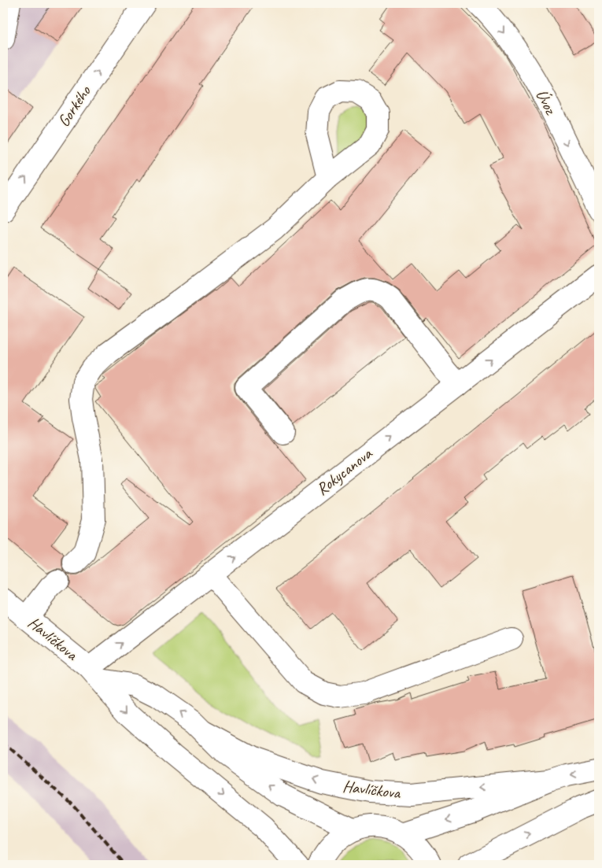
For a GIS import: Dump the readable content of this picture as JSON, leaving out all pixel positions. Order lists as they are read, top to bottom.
{
  "streets": {
    "street": [
      "Úvoz",
      "Gorkého",
      "Rokycanova",
      "Havlíčkova"
    ]
  },
  "crossings": [
    ["Rokycanova", "Havlíčkova"]
  ],
  "one_way": ["Úvoz", "Gorkého", "Rokycanova"]
}
